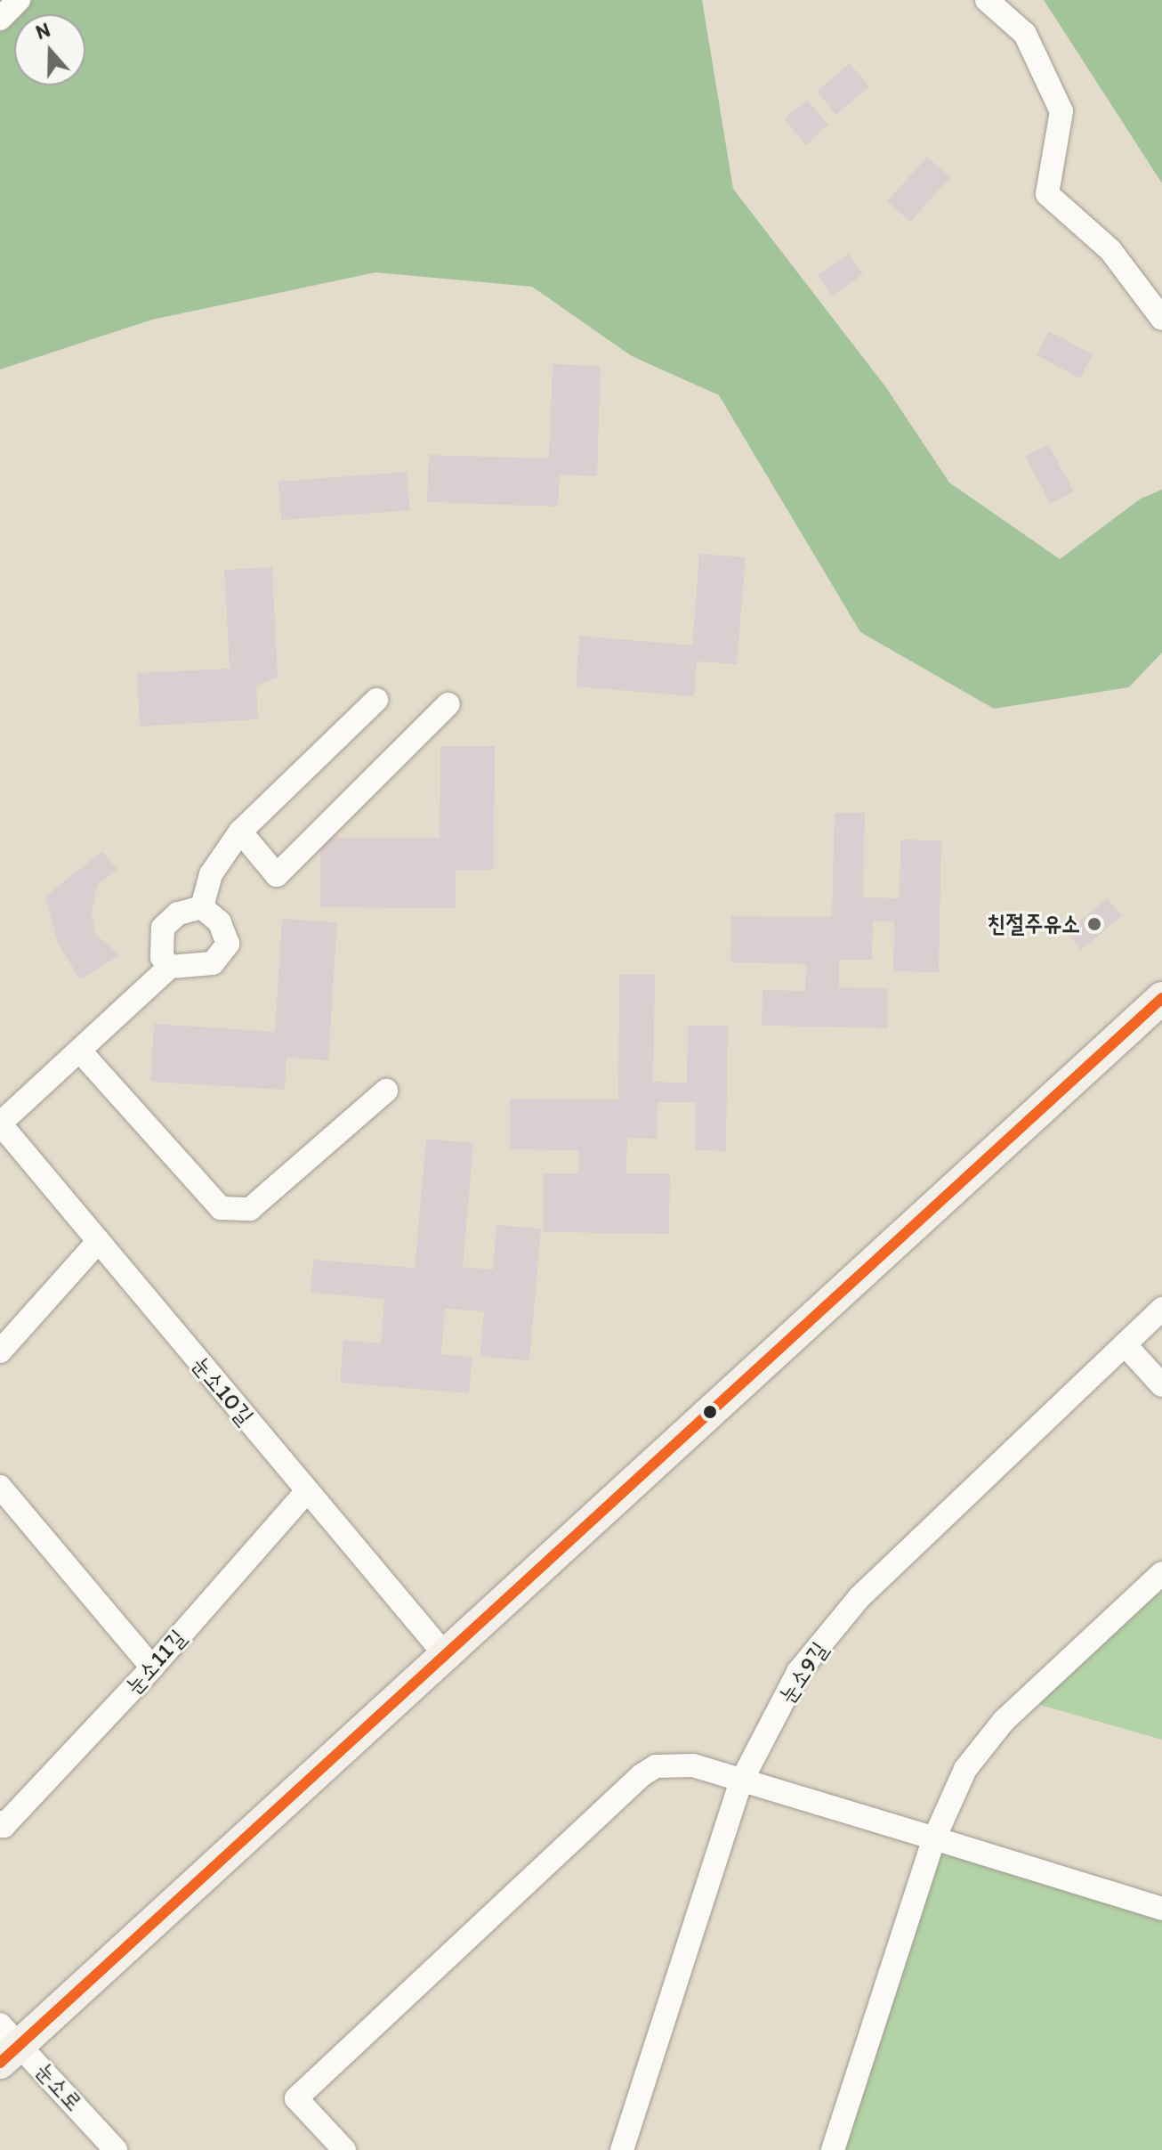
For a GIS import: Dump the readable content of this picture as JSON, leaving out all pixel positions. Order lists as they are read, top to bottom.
{
  "streets": {
    "street": [
      "눈소10길",
      "눈소11길",
      "눈소9길",
      "눈소로"
    ]
  },
  "crossings": [
    ["눈소10길", "눈소11길"]
  ],
  "places": ["친절주유소"],
  "north": "top"
}
